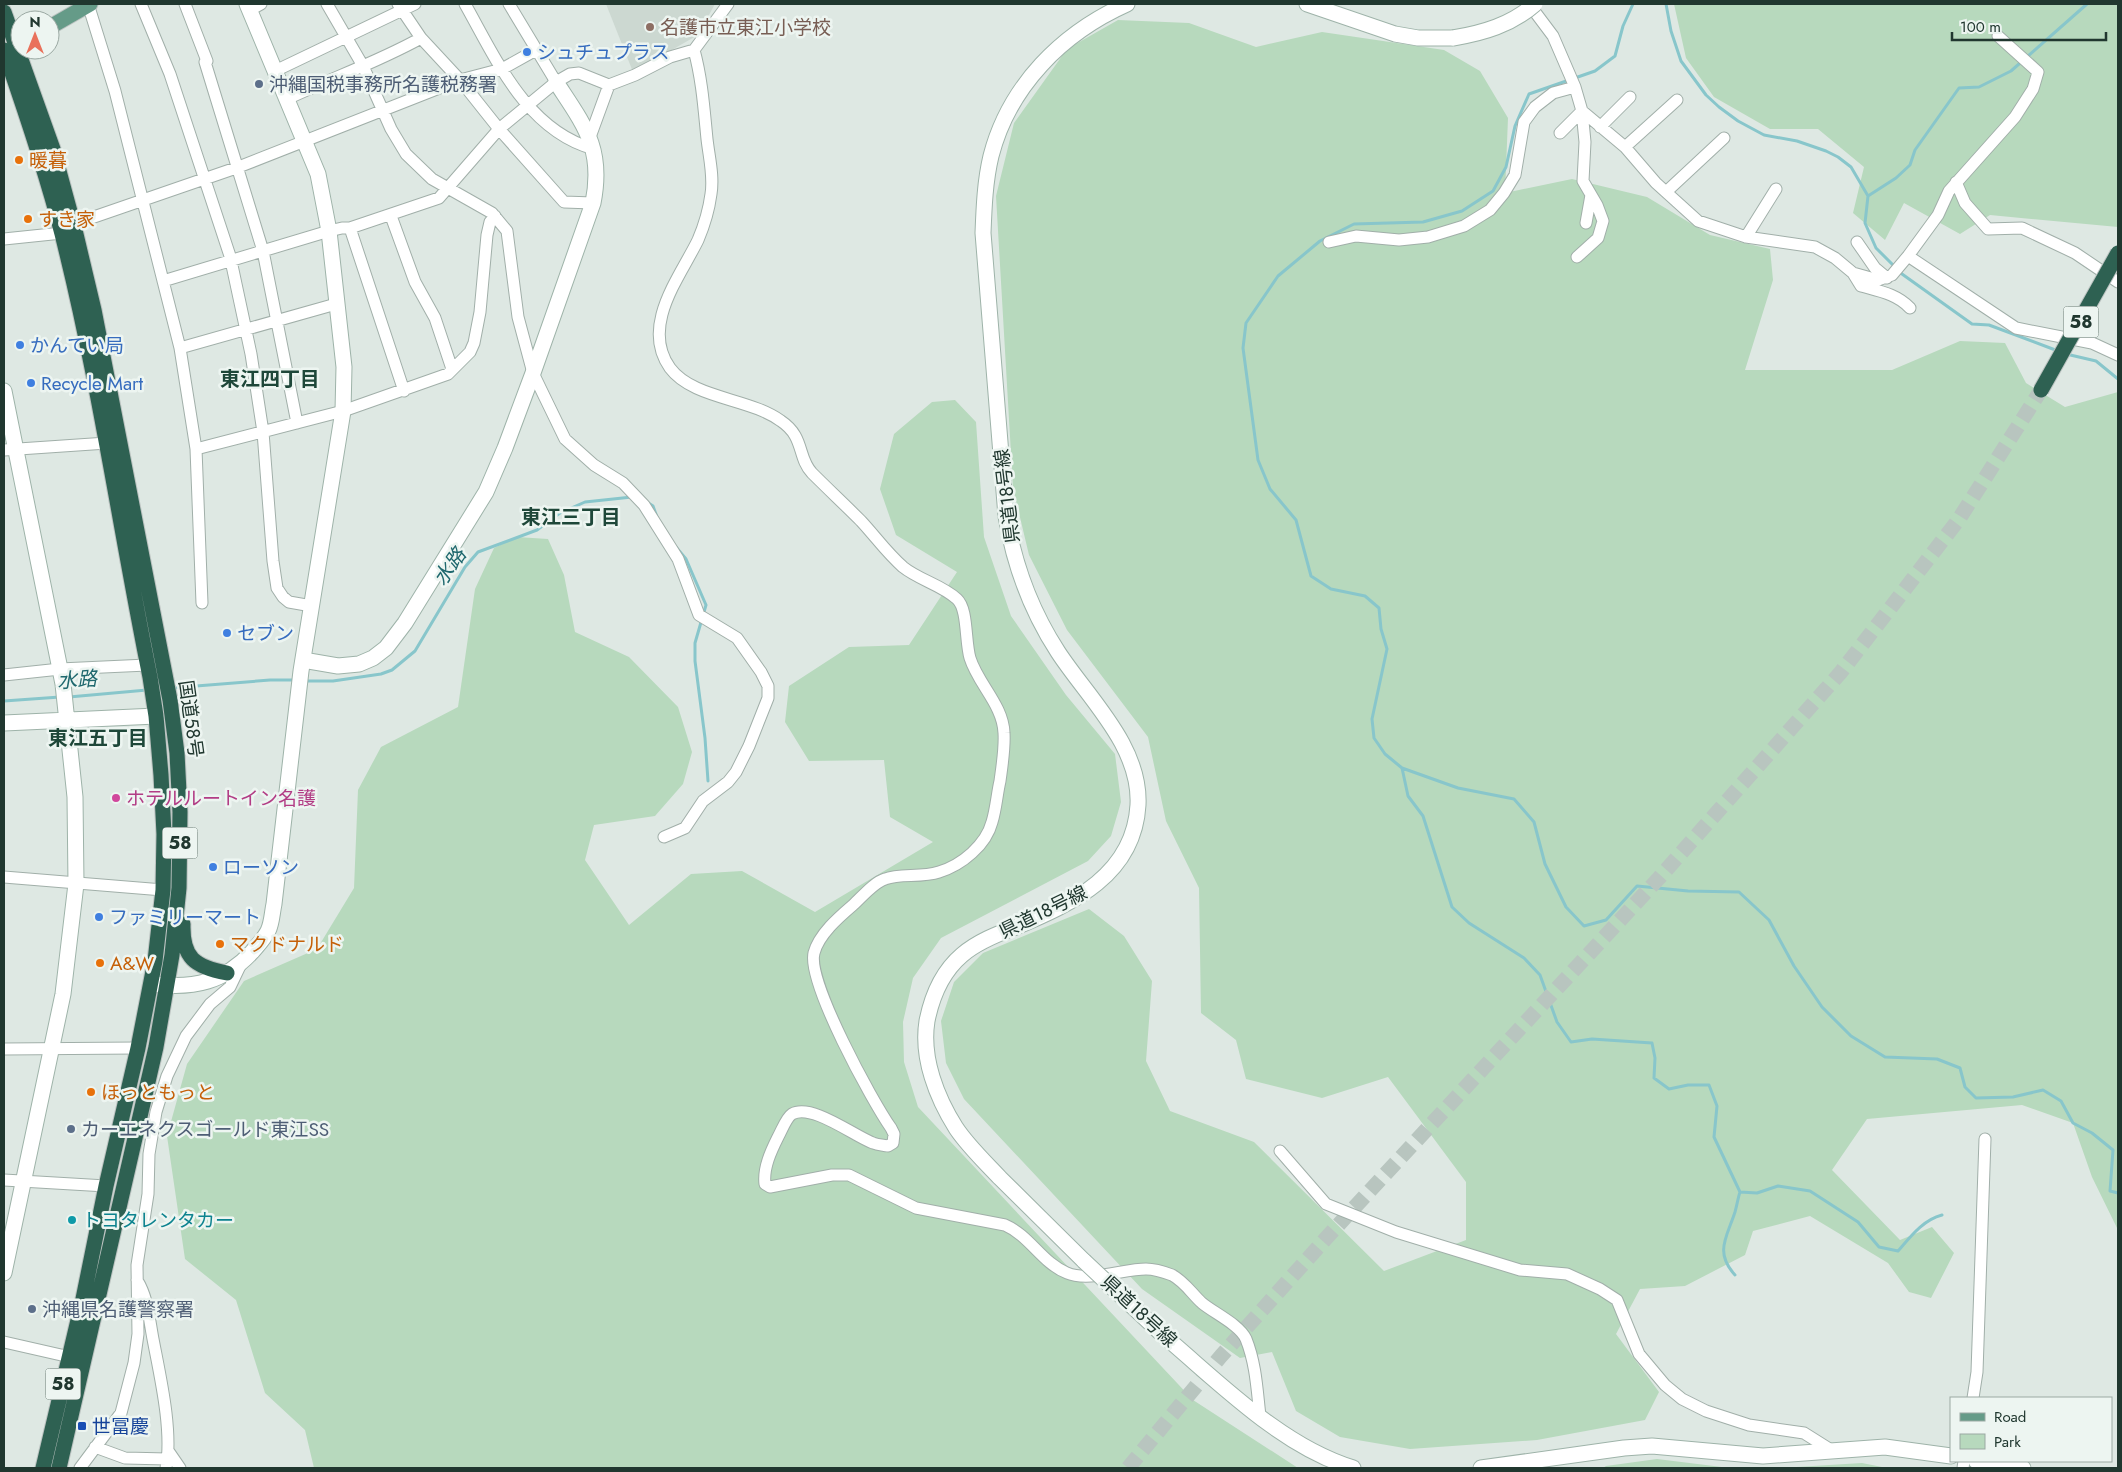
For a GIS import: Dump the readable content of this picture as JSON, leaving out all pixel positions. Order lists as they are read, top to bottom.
{
  "streets": {
    "highway": ["58", "国道58号"],
    "street": ["県道18号線"]
  },
  "districts": ["東江四丁目", "東江三丁目", "東江五丁目"],
  "water": ["水路"],
  "places": {
    "other": [
      "名護市立東江小学校",
      "シュチュプラス",
      "沖縄国税事務所名護税務署",
      "暖暮",
      "すき家",
      "かんてい局",
      "Recycle Mart",
      "セブン",
      "ホテルルートイン名護",
      "ローソン",
      "ファミリーマート",
      "マクドナルド",
      "A&W",
      "ほっともっと",
      "カーエネクスゴールド東江SS",
      "トヨタレンタカー",
      "沖縄県名護警察署"
    ],
    "transit": ["世冨慶"]
  },
  "legend": ["Road", "Park"],
  "scale_bar": "100 m",
  "north": "top"
}
